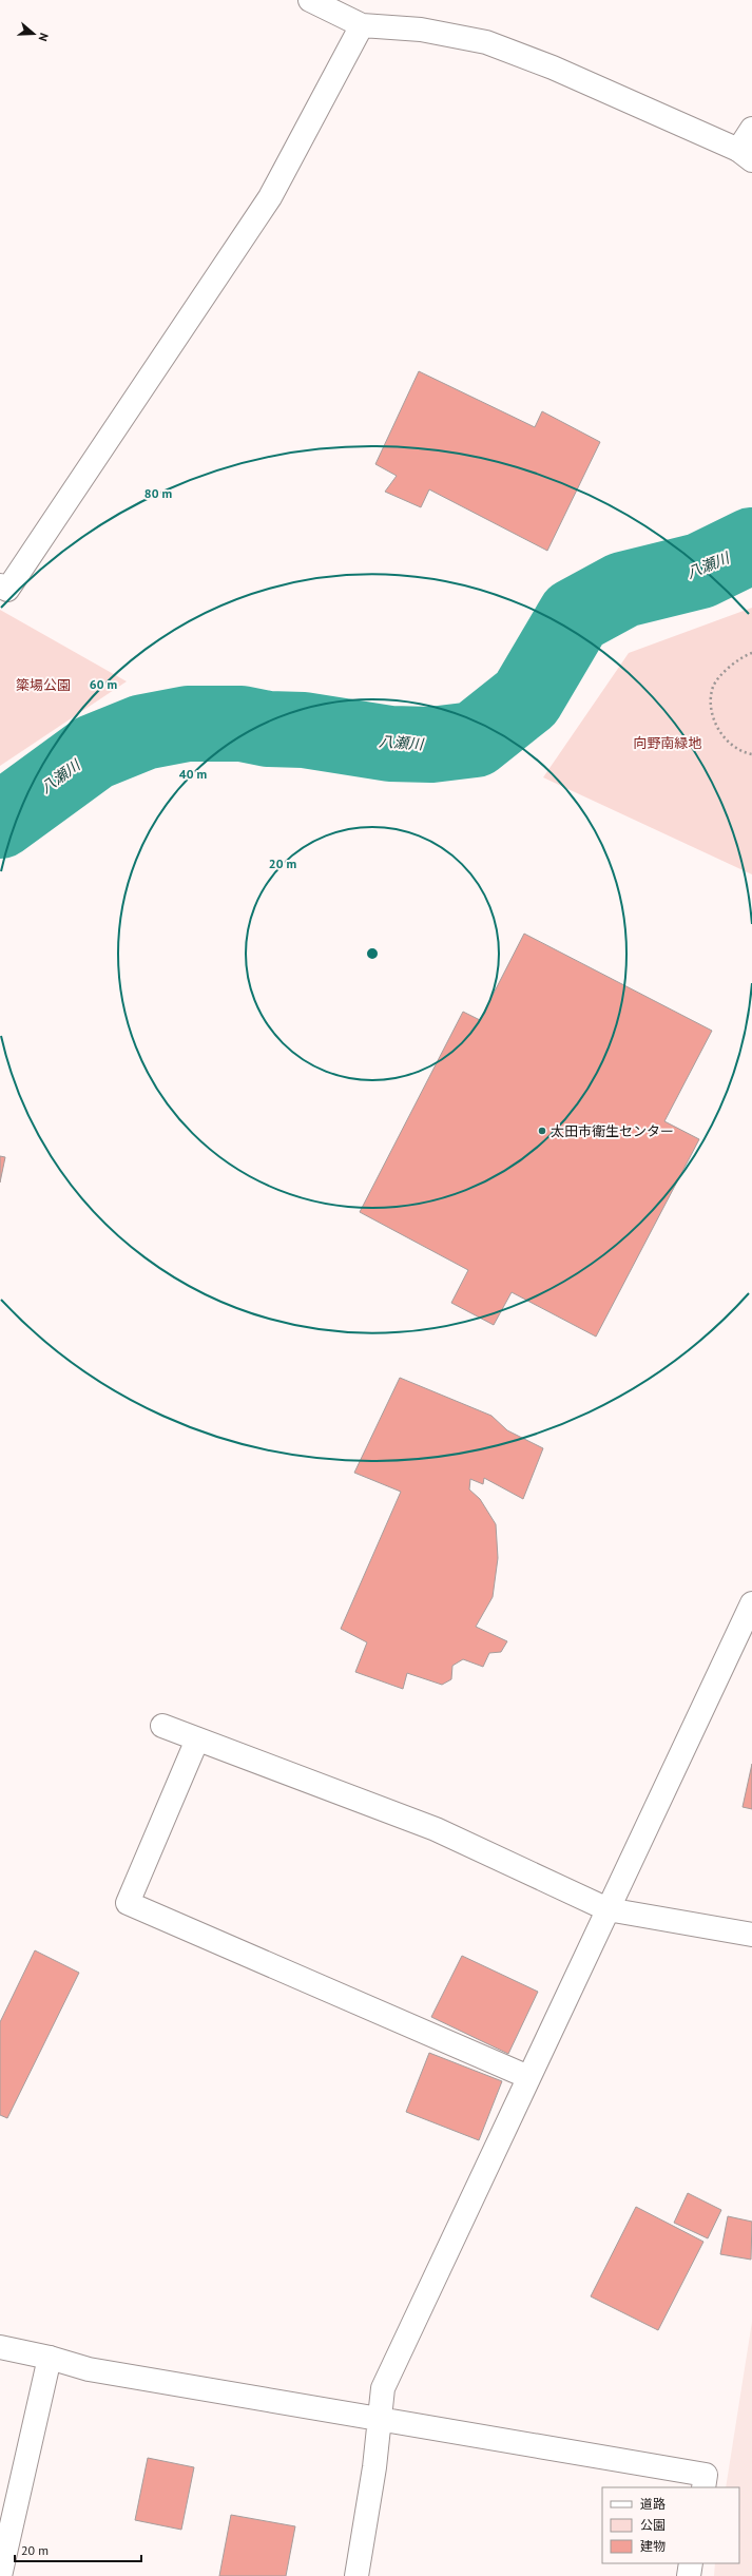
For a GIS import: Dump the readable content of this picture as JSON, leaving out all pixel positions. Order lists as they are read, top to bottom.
{
  "water": ["八瀬川"],
  "parks": ["簗場公園", "向野南緑地"],
  "places": ["太田市衛生センター"],
  "legend": ["道路", "公園", "建物"],
  "scale_bar": "20 m",
  "north": "right",
  "rings": [
    "80 m",
    "60 m",
    "40 m",
    "20 m"
  ]
}
